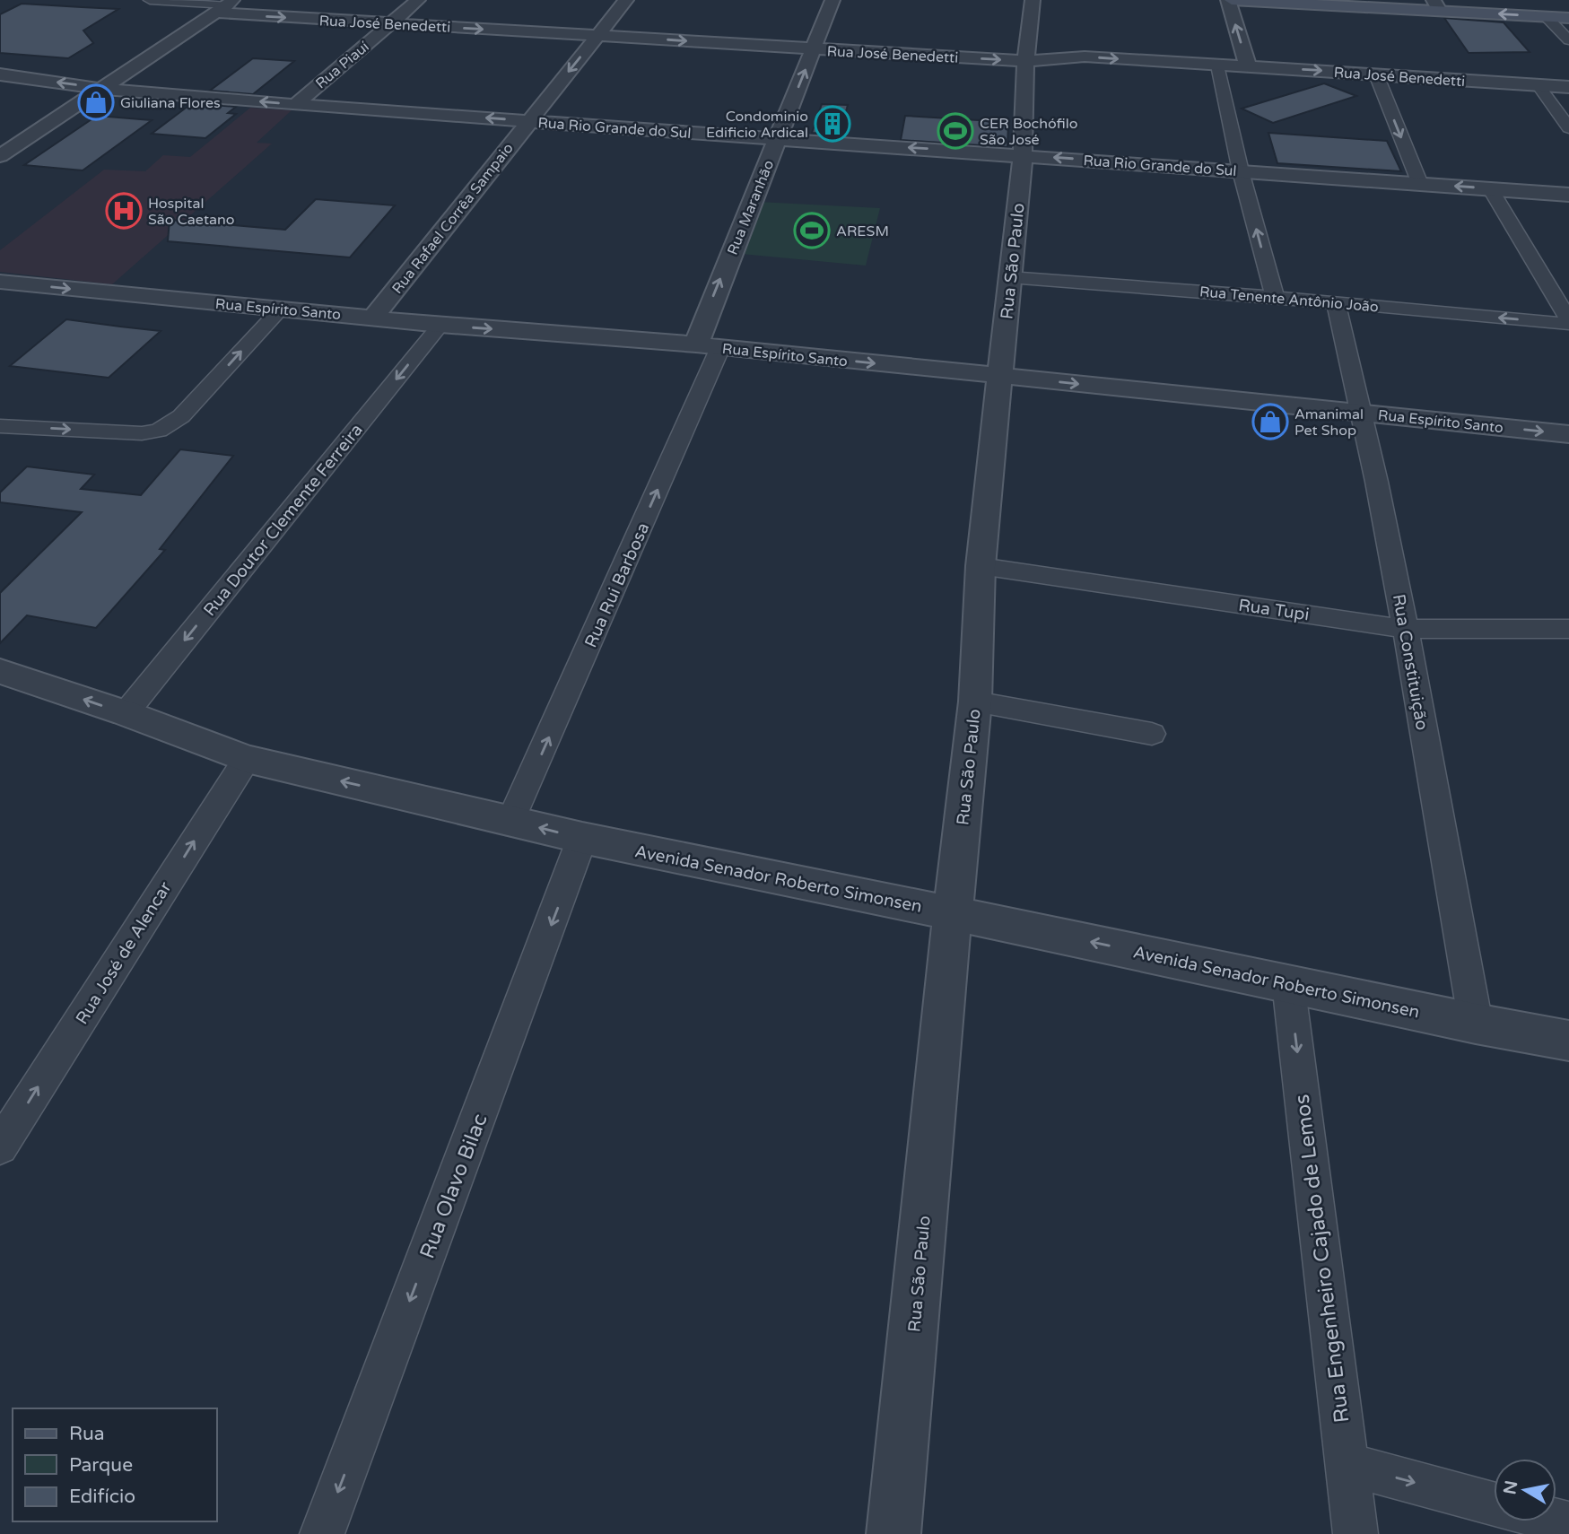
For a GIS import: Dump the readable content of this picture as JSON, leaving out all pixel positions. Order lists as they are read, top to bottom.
{
  "streets": {
    "street": [
      "Rua José Benedetti",
      "Rua Piauí",
      "Rua Rio Grande do Sul",
      "Rua Maranhão",
      "Rua Rafael Corrêa Sampaio",
      "Rua São Paulo",
      "Rua Tenente Antônio João",
      "Rua Espírito Santo",
      "Rua Doutor Clemente Ferreira",
      "Rua Rui Barbosa",
      "Rua Tupi",
      "Rua Constituição",
      "Avenida Senador Roberto Simonsen",
      "Rua José de Alencar",
      "Rua Olavo Bilac",
      "Rua Engenheiro Cajado de Lemos"
    ]
  },
  "crossings": [
    ["Rua José Benedetti", "Rua Piauí"],
    ["Rua José Benedetti", "Rua Maranhão"],
    ["Rua José Benedetti", "Rua Rafael Corrêa Sampaio"],
    ["Rua José Benedetti", "Rua São Paulo"],
    ["Rua Piauí", "Rua Rio Grande do Sul"],
    ["Rua Rio Grande do Sul", "Rua Maranhão"],
    ["Rua Rio Grande do Sul", "Rua Rafael Corrêa Sampaio"],
    ["Rua Rio Grande do Sul", "Rua São Paulo"],
    ["Rua Maranhão", "Rua Espírito Santo"],
    ["Rua Rafael Corrêa Sampaio", "Rua Espírito Santo"],
    ["Rua São Paulo", "Rua Tenente Antônio João"],
    ["Rua São Paulo", "Rua Espírito Santo"],
    ["Rua São Paulo", "Rua Tupi"],
    ["Rua São Paulo", "Avenida Senador Roberto Simonsen"],
    ["Rua Tenente Antônio João", "Rua Constituição"],
    ["Rua Espírito Santo", "Rua Doutor Clemente Ferreira"],
    ["Rua Espírito Santo", "Rua Rui Barbosa"],
    ["Rua Espírito Santo", "Rua Constituição"],
    ["Rua Doutor Clemente Ferreira", "Avenida Senador Roberto Simonsen"],
    ["Rua Rui Barbosa", "Avenida Senador Roberto Simonsen"],
    ["Rua Tupi", "Rua Constituição"],
    ["Rua Constituição", "Avenida Senador Roberto Simonsen"],
    ["Avenida Senador Roberto Simonsen", "Rua José de Alencar"],
    ["Avenida Senador Roberto Simonsen", "Rua Olavo Bilac"],
    ["Avenida Senador Roberto Simonsen", "Rua Engenheiro Cajado de Lemos"]
  ],
  "one_way": [
    "Rua José Benedetti",
    "Rua Rio Grande do Sul",
    "Rua Maranhão",
    "Rua Tenente Antônio João",
    "Rua Espírito Santo",
    "Rua Doutor Clemente Ferreira",
    "Rua Rui Barbosa",
    "Avenida Senador Roberto Simonsen",
    "Rua José de Alencar",
    "Rua Olavo Bilac",
    "Rua Engenheiro Cajado de Lemos"
  ],
  "places": {
    "shop": ["Giuliana Flores", "Amanimal Pet Shop"],
    "building": ["Condominio Edificio Ardical"],
    "sports": ["CER Bochófilo São José", "ARESM"],
    "hospital": ["Hospital São Caetano"]
  },
  "legend": ["Rua", "Parque", "Edifício"],
  "north": "left"
}
